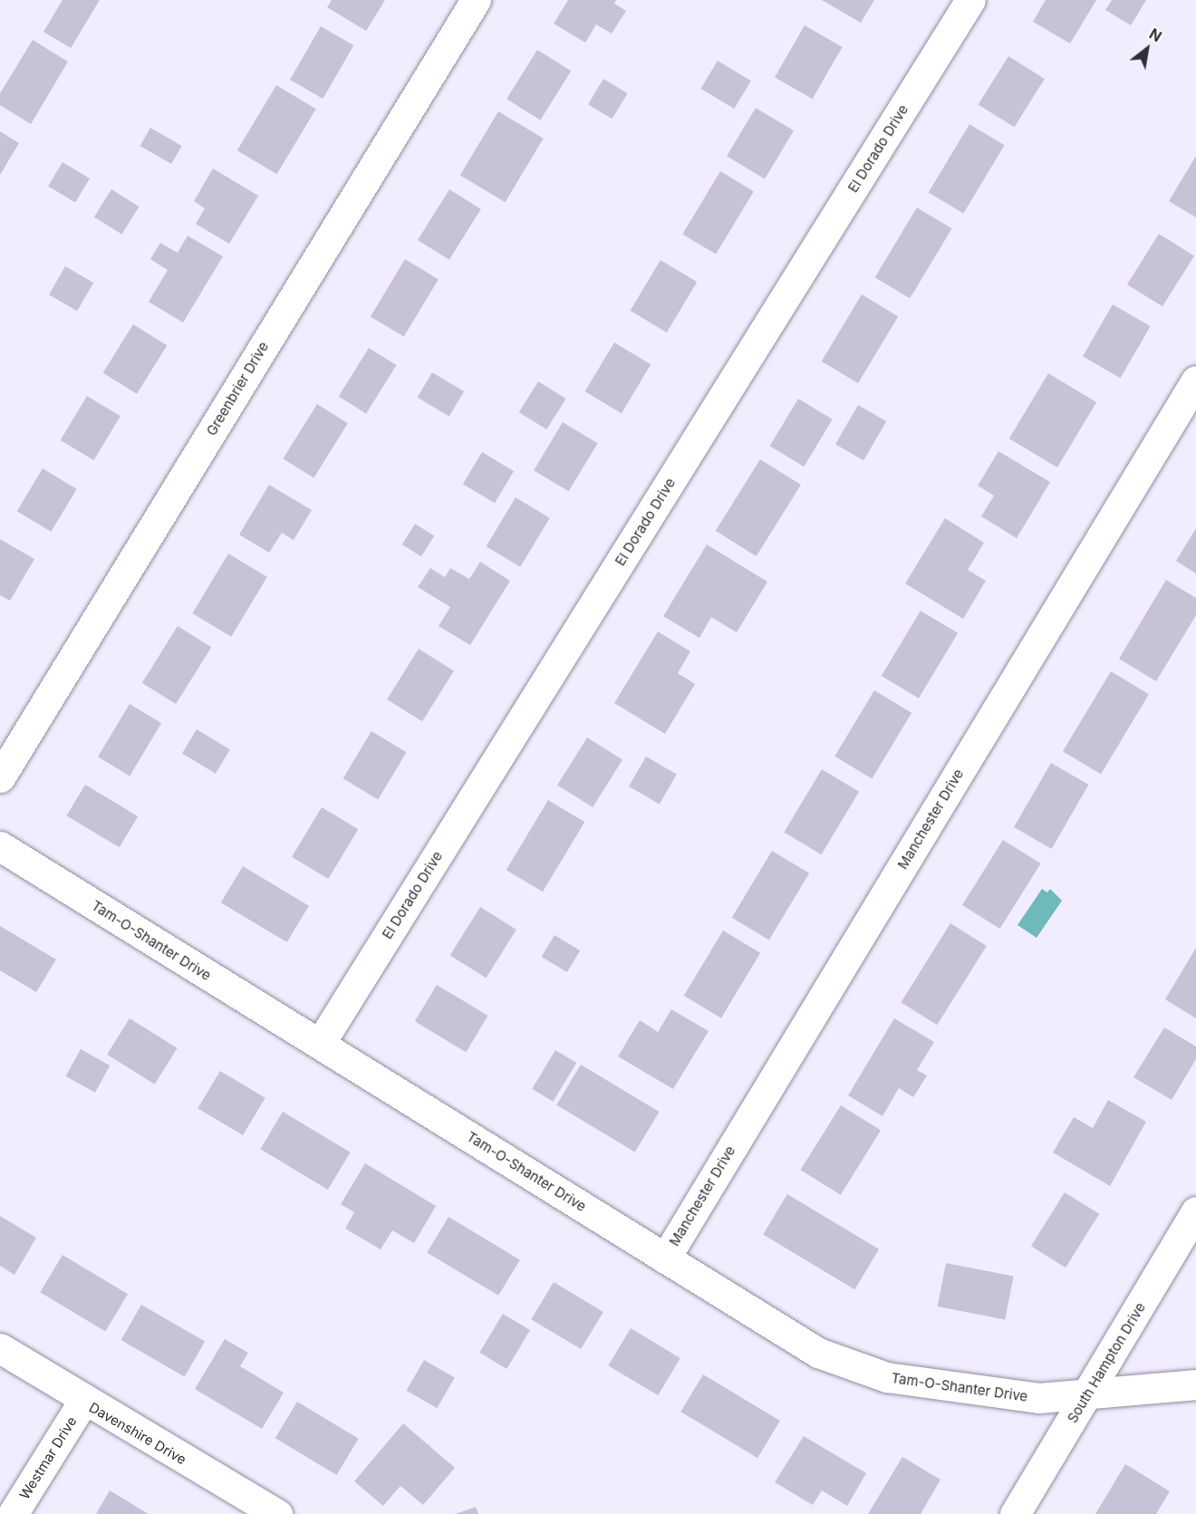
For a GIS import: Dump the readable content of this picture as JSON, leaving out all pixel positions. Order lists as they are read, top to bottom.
{
  "streets": {
    "street": [
      "El Dorado Drive",
      "Greenbrier Drive",
      "Manchester Drive",
      "Tam-O-Shanter Drive",
      "South Hampton Drive",
      "Davenshire Drive",
      "Westmar Drive"
    ]
  },
  "crossings": [
    ["El Dorado Drive", "Tam-O-Shanter Drive"],
    ["Manchester Drive", "Tam-O-Shanter Drive"],
    ["Tam-O-Shanter Drive", "South Hampton Drive"],
    ["Davenshire Drive", "Westmar Drive"]
  ],
  "north": "top right"
}
